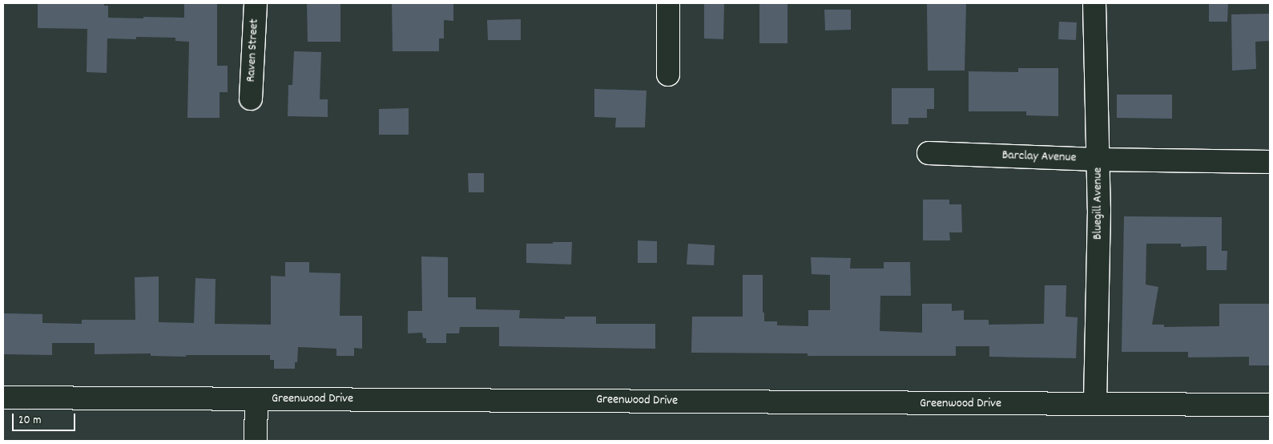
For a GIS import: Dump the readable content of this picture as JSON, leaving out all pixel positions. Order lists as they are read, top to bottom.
{
  "streets": {
    "street": [
      "Raven Street",
      "Barclay Avenue",
      "Bluegill Avenue",
      "Greenwood Drive"
    ]
  },
  "crossings": [
    ["Barclay Avenue", "Bluegill Avenue"],
    ["Bluegill Avenue", "Greenwood Drive"]
  ],
  "scale_bar": "20 m"
}
